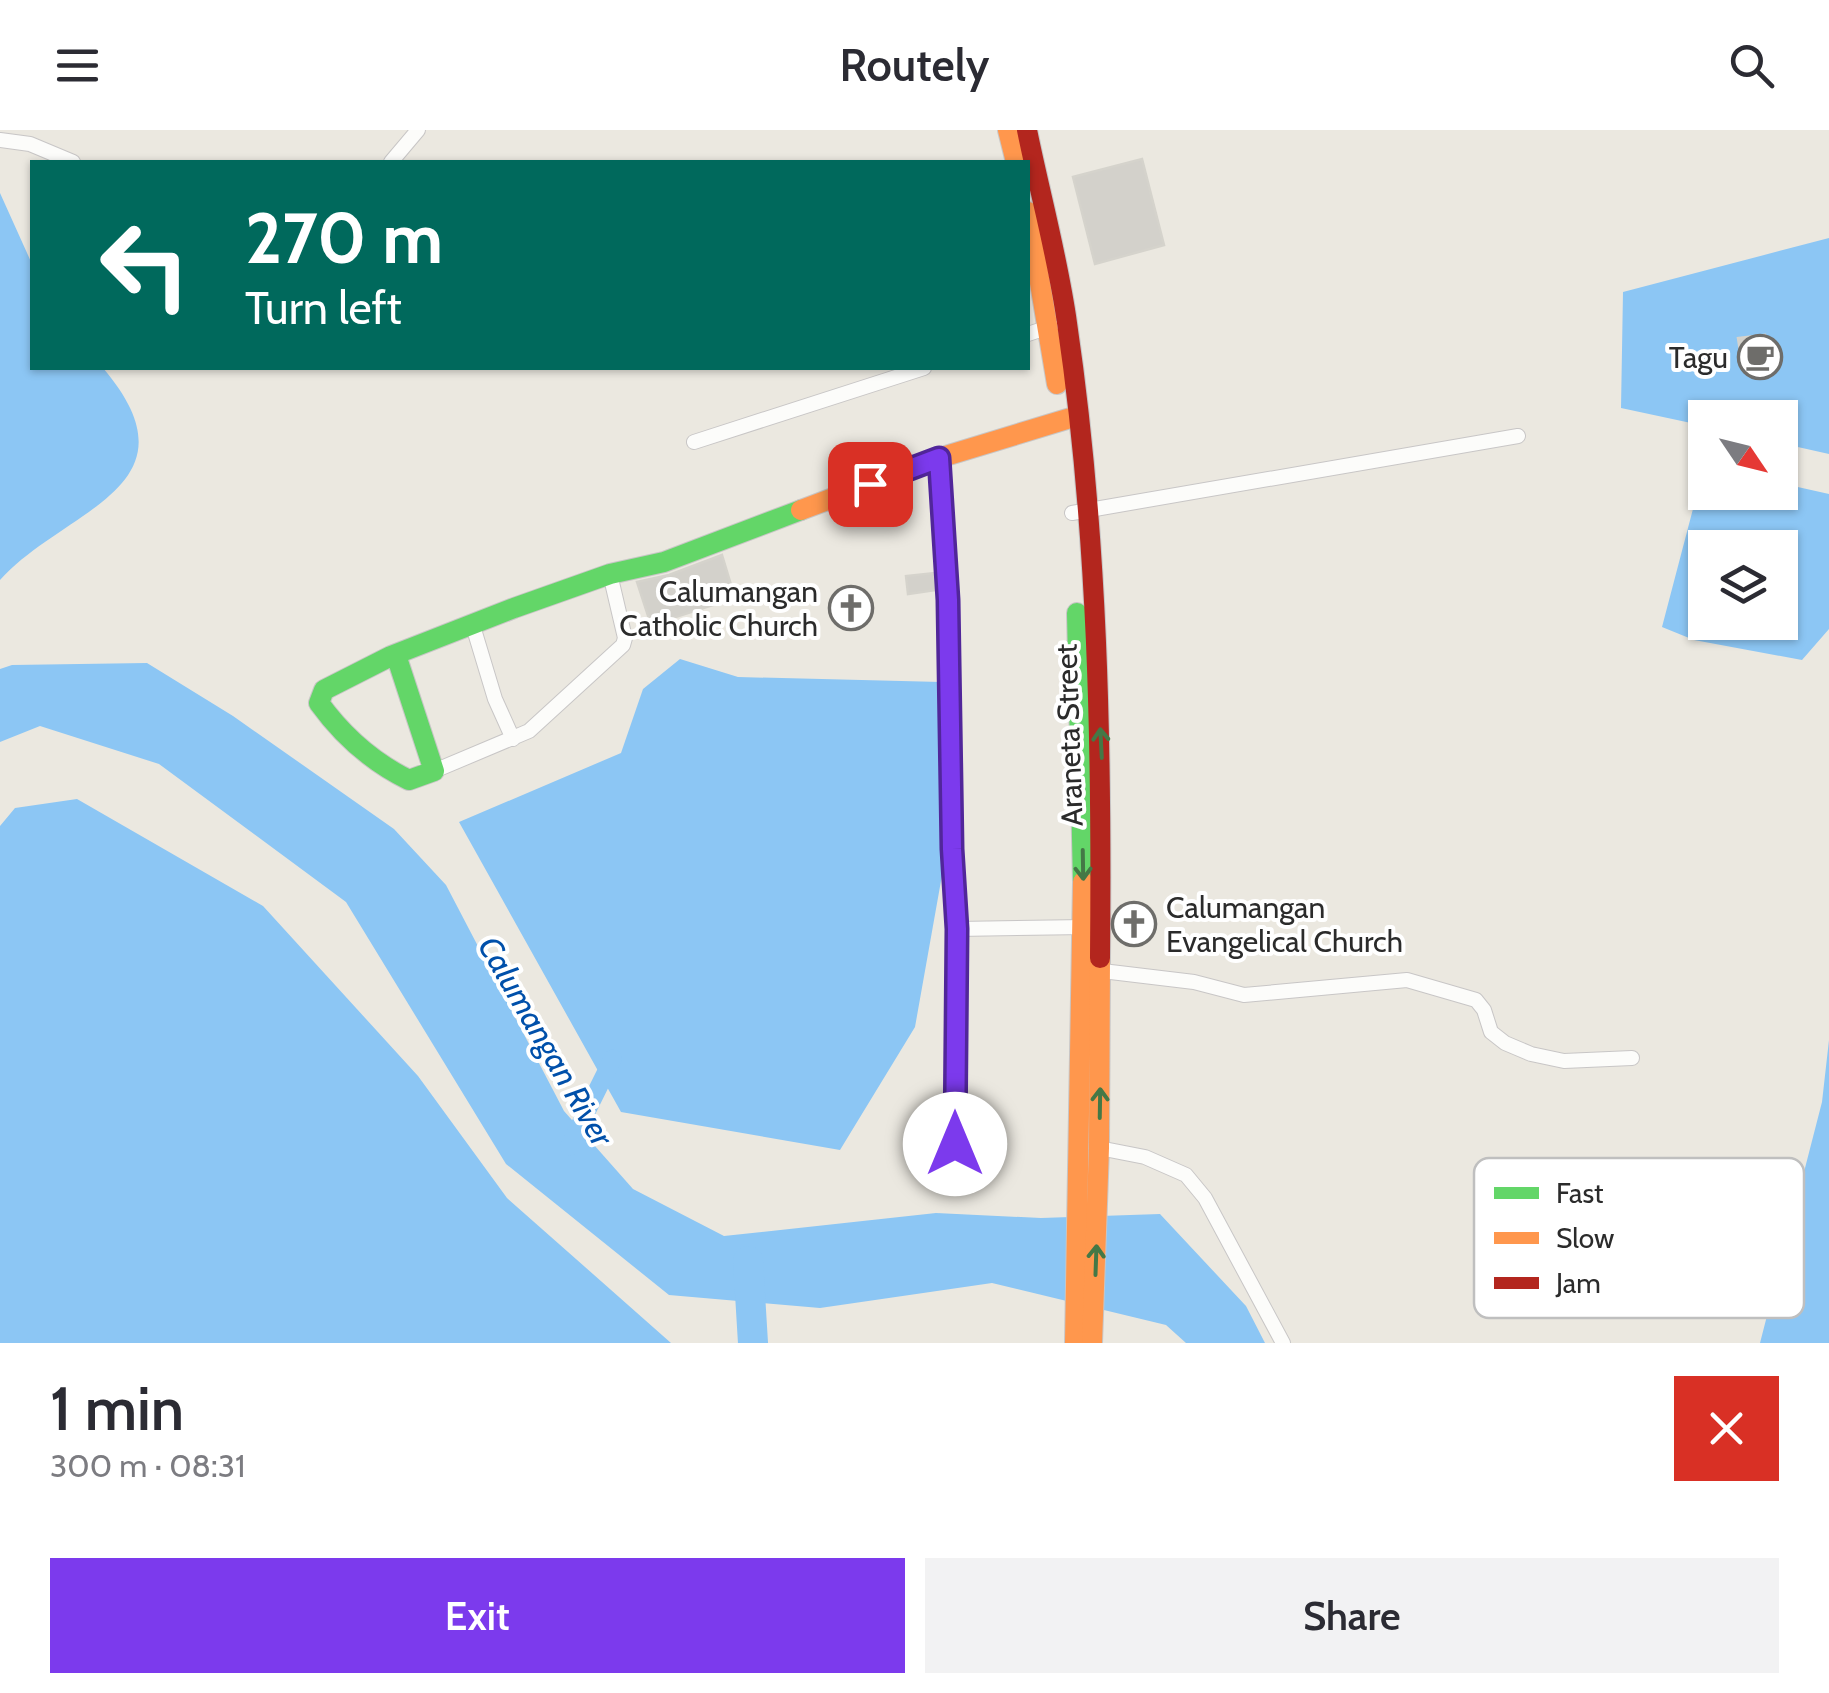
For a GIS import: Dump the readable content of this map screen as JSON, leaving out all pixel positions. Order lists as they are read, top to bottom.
{
  "water": ["Calumangan River"],
  "places": {
    "cafe": ["Tagu"],
    "church": ["Calumangan Catholic Church", "Calumangan Evangelical Church"]
  },
  "legend": ["Fast", "Slow", "Jam"],
  "north": "bottom right",
  "page": {
    "header": "Routely",
    "turn": ["270 m", "Turn left"],
    "heading": ["1 min", "300 m · 08:31"],
    "buttons": ["Exit", "Share"]
  }
}
